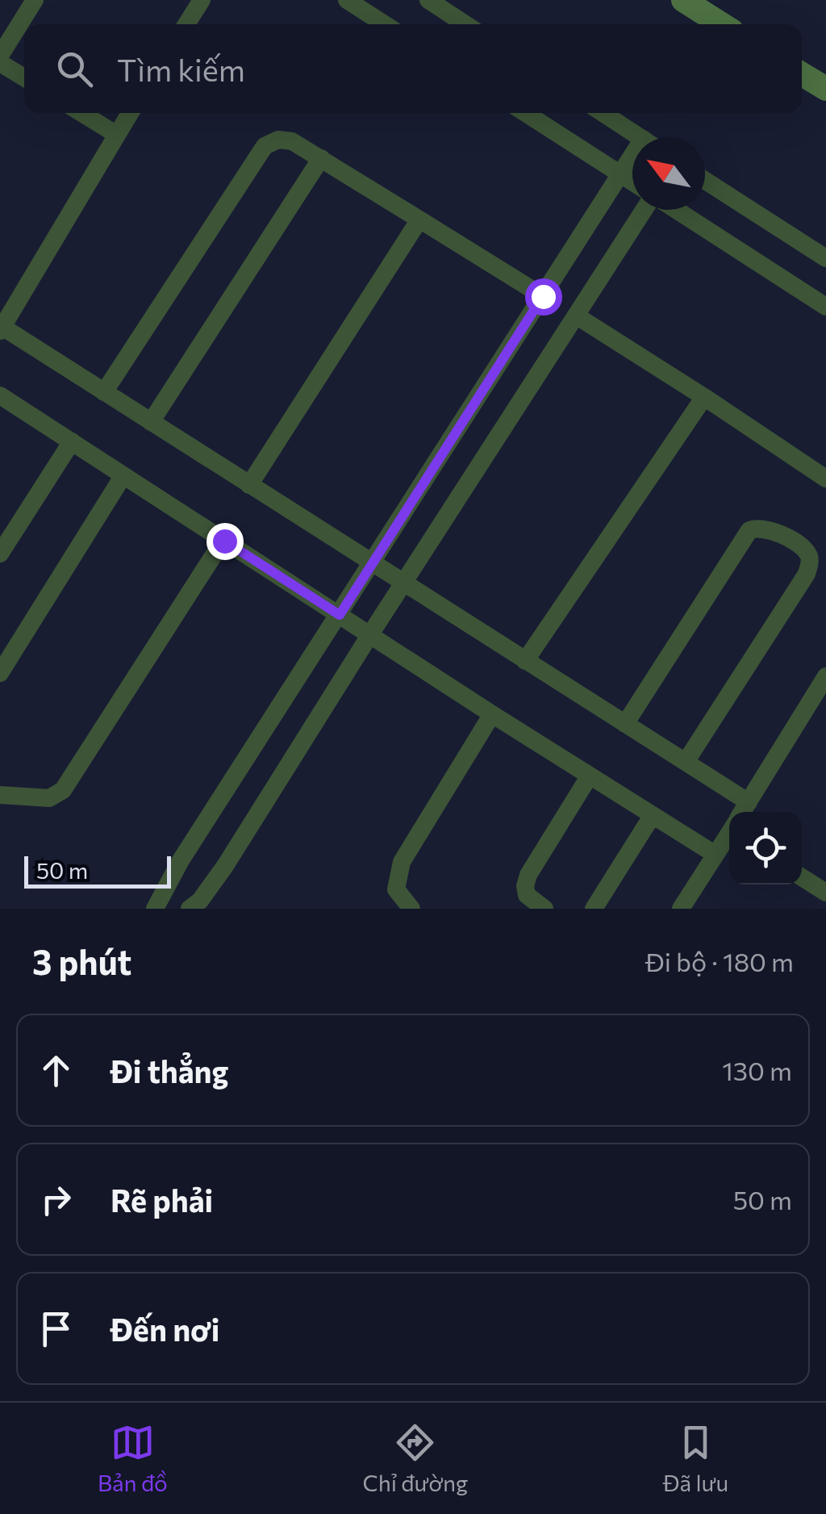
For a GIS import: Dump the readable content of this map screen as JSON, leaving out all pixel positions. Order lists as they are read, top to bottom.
{
  "scale_bar": "50 m",
  "north": "top left",
  "page": {
    "search": "Tìm kiếm",
    "scale": "50 m",
    "heading": ["3 phút", "Đi bộ · 180 m"],
    "list": [
      ["Đi thẳng", "130 m"],
      ["Rẽ phải", "50 m"],
      "Đến nơi"
    ],
    "nav": ["Bản đồ", "Chỉ đường", "Đã lưu"]
  }
}
